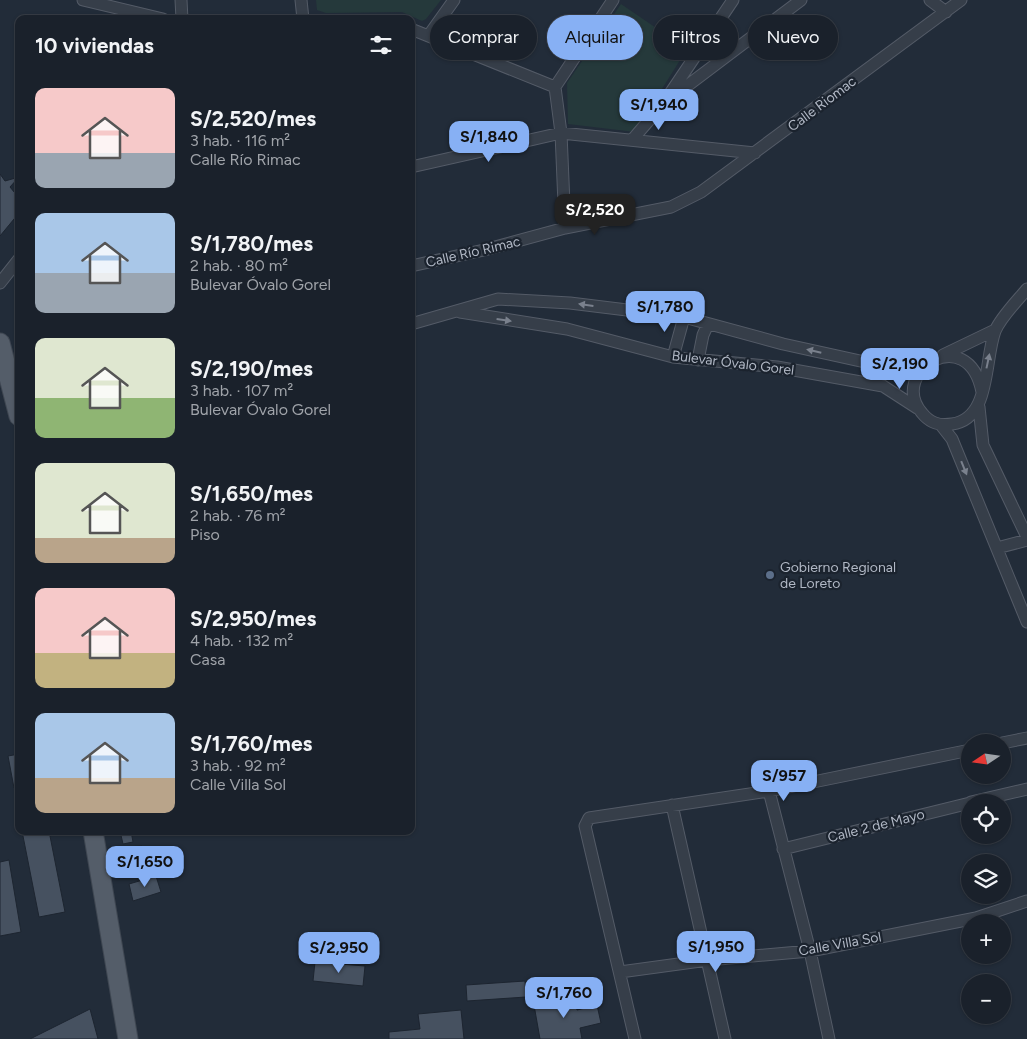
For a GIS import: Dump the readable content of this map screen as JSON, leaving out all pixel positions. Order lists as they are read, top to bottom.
{
  "streets": {
    "street": [
      "Calle Riomac",
      "Calle Río Rimac",
      "Bulevar Óvalo Gorel",
      "Calle 2 de Mayo",
      "Calle Villa Sol"
    ]
  },
  "crossings": [
    ["Calle Riomac", "Calle Río Rimac"]
  ],
  "places": ["Gobierno Regional de Loreto"],
  "north": "left",
  "page": {
    "chip": [
      "Comprar",
      "Alquilar",
      "Filtros",
      "Nuevo"
    ],
    "heading": "10 viviendas",
    "list": [
      {
        "name": "S/2,520/mes",
        "note": "3 hab. · 116 m² · Calle Río Rimac"
      },
      {
        "name": "S/1,780/mes",
        "note": "2 hab. · 80 m² · Bulevar Óvalo Gorel"
      },
      {
        "name": "S/2,190/mes",
        "note": "3 hab. · 107 m² · Bulevar Óvalo Gorel"
      },
      {
        "name": "S/1,650/mes",
        "note": "2 hab. · 76 m² · Piso"
      },
      {
        "name": "S/2,950/mes",
        "note": "4 hab. · 132 m² · Casa"
      },
      {
        "name": "S/1,760/mes",
        "note": "3 hab. · 92 m² · Calle Villa Sol"
      }
    ],
    "price": [
      "S/1,940",
      "S/1,840",
      "S/2,520",
      "S/1,780",
      "S/2,190",
      "S/957",
      "S/1,650",
      "S/1,950",
      "S/2,950",
      "S/1,760"
    ],
    "map_buttons": ["+", "−"]
  }
}
